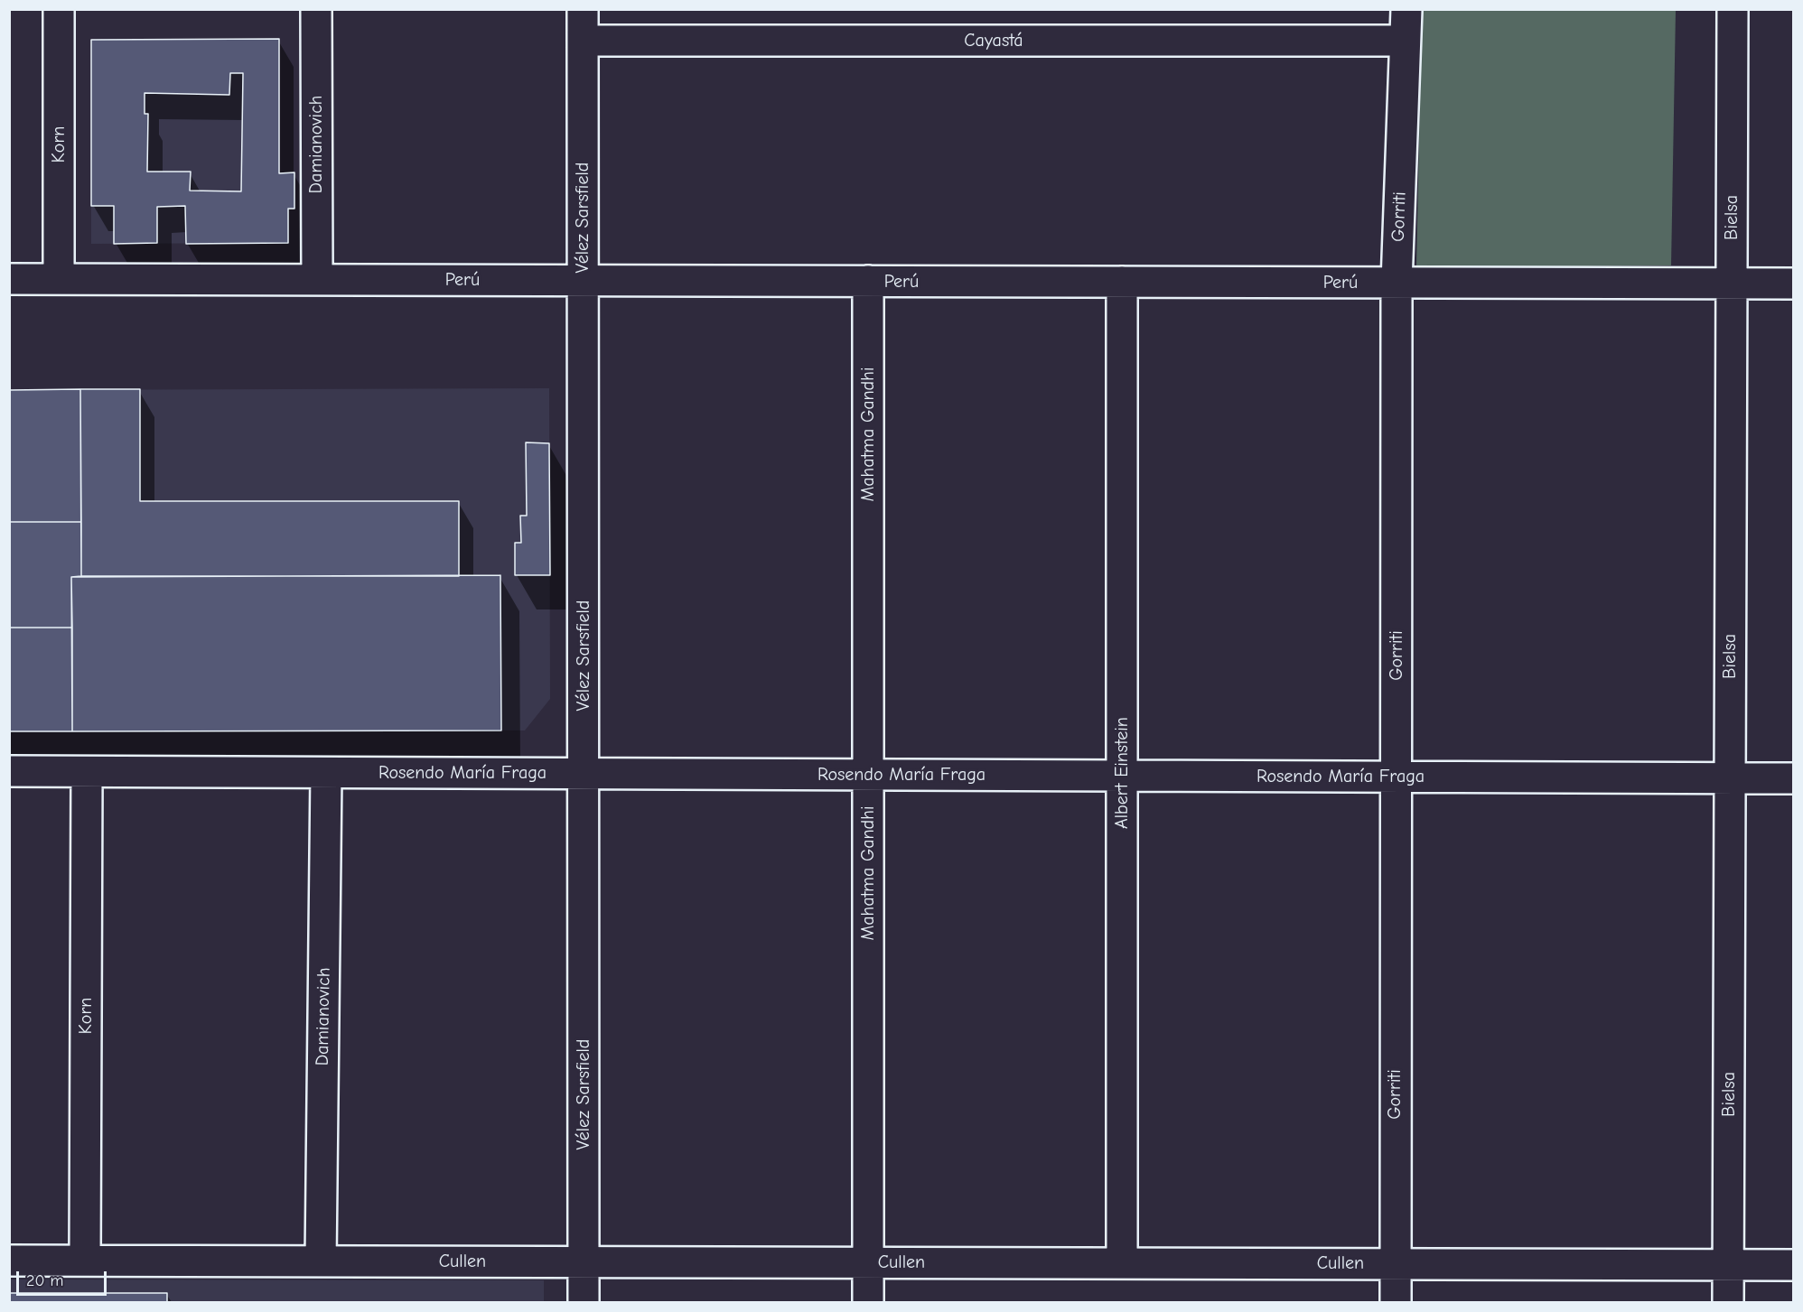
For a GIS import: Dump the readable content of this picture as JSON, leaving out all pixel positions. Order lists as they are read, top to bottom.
{
  "streets": {
    "street": [
      "Cayastá",
      "Korn",
      "Damianovich",
      "Gorriti",
      "Vélez Sarsfield",
      "Bielsa",
      "Perú",
      "Mahatma Gandhi",
      "Rosendo María Fraga",
      "Albert Einstein",
      "Cullen"
    ]
  },
  "crossings": [
    ["Cayastá", "Gorriti"],
    ["Cayastá", "Vélez Sarsfield"],
    ["Korn", "Perú"],
    ["Korn", "Rosendo María Fraga"],
    ["Korn", "Cullen"],
    ["Damianovich", "Perú"],
    ["Damianovich", "Rosendo María Fraga"],
    ["Damianovich", "Cullen"],
    ["Gorriti", "Perú"],
    ["Gorriti", "Rosendo María Fraga"],
    ["Gorriti", "Cullen"],
    ["Vélez Sarsfield", "Perú"],
    ["Vélez Sarsfield", "Rosendo María Fraga"],
    ["Vélez Sarsfield", "Cullen"],
    ["Bielsa", "Perú"],
    ["Bielsa", "Rosendo María Fraga"],
    ["Bielsa", "Cullen"],
    ["Perú", "Mahatma Gandhi"],
    ["Perú", "Albert Einstein"],
    ["Mahatma Gandhi", "Rosendo María Fraga"],
    ["Mahatma Gandhi", "Cullen"],
    ["Rosendo María Fraga", "Albert Einstein"],
    ["Albert Einstein", "Cullen"]
  ],
  "scale_bar": "20 m"
}
